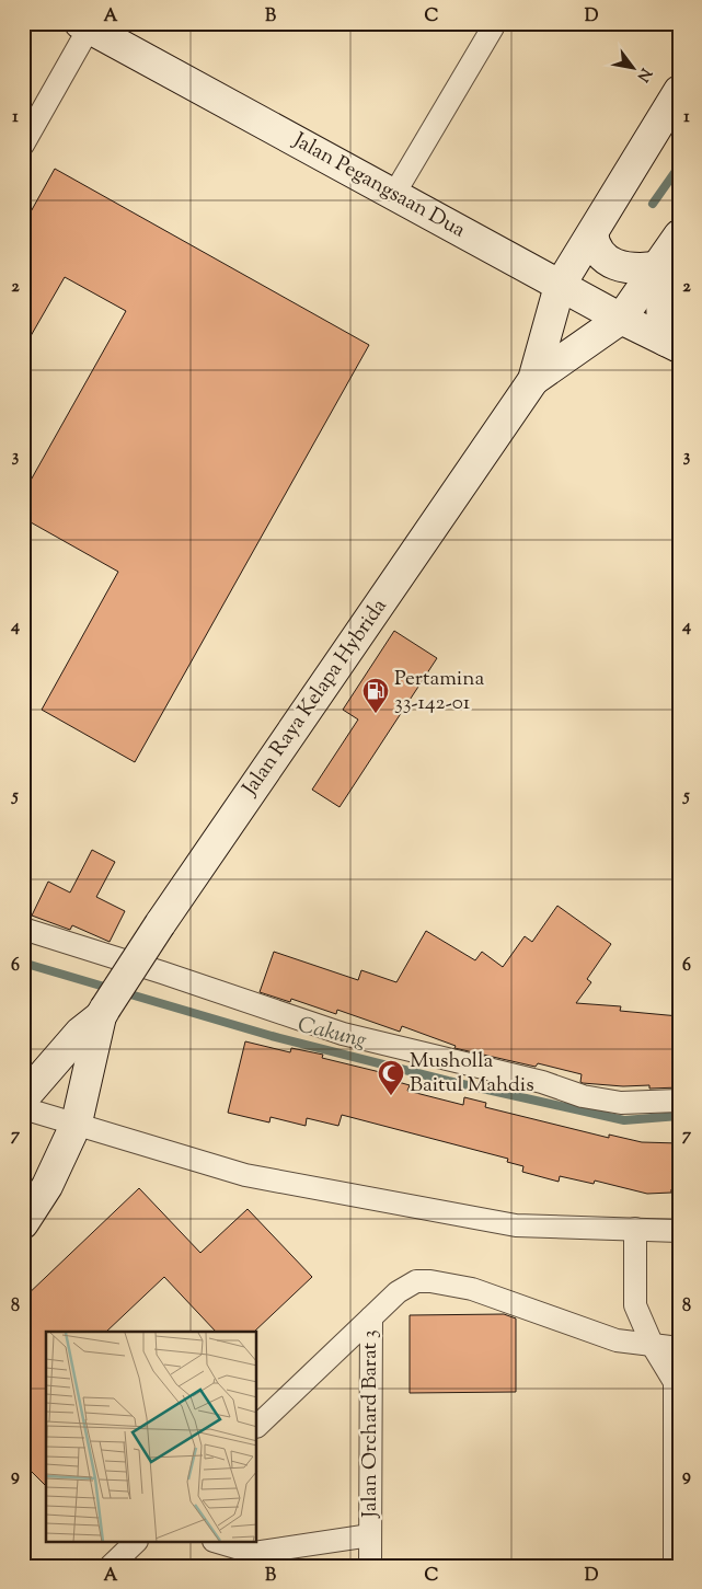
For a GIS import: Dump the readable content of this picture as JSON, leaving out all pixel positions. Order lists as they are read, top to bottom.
{
  "streets": {
    "main road": ["Jalan Pegangsaan Dua", "Jalan Raya Kelapa Hybrida"],
    "street": ["Jalan Orchard Barat 3"]
  },
  "crossings": [
    ["Jalan Pegangsaan Dua", "Jalan Raya Kelapa Hybrida"]
  ],
  "water": ["Cakung"],
  "places": {
    "fuel station": ["Pertamina 33-142-01"],
    "mosque": ["Musholla Baitul Mahdis"]
  },
  "north": "bottom right",
  "grid": {
    "columns": [
      "A",
      "B",
      "C",
      "D"
    ],
    "rows": [
      "1",
      "2",
      "3",
      "4",
      "5",
      "6",
      "7",
      "8",
      "9"
    ]
  }
}
